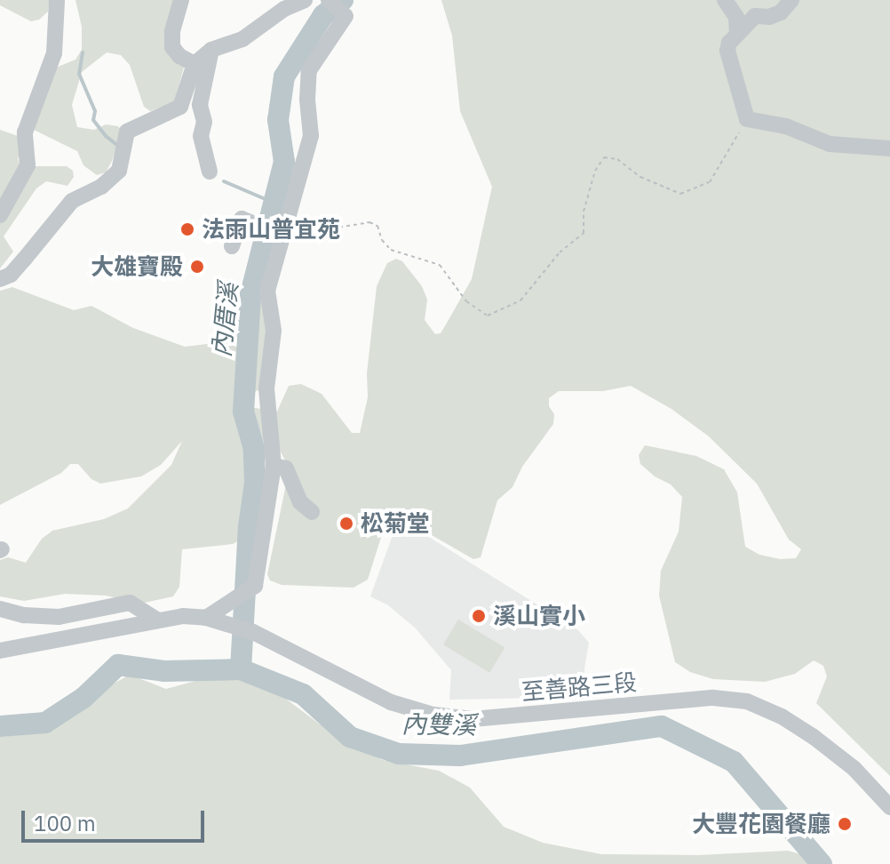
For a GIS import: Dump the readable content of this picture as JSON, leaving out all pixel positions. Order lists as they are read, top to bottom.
{
  "streets": {
    "street": ["至善路三段"]
  },
  "water": ["內厝溪", "內雙溪"],
  "places": [
    "法雨山普宜苑",
    "大雄寶殿",
    "松菊堂",
    "溪山實小",
    "大豐花園餐廳"
  ],
  "scale_bar": "100 m"
}
